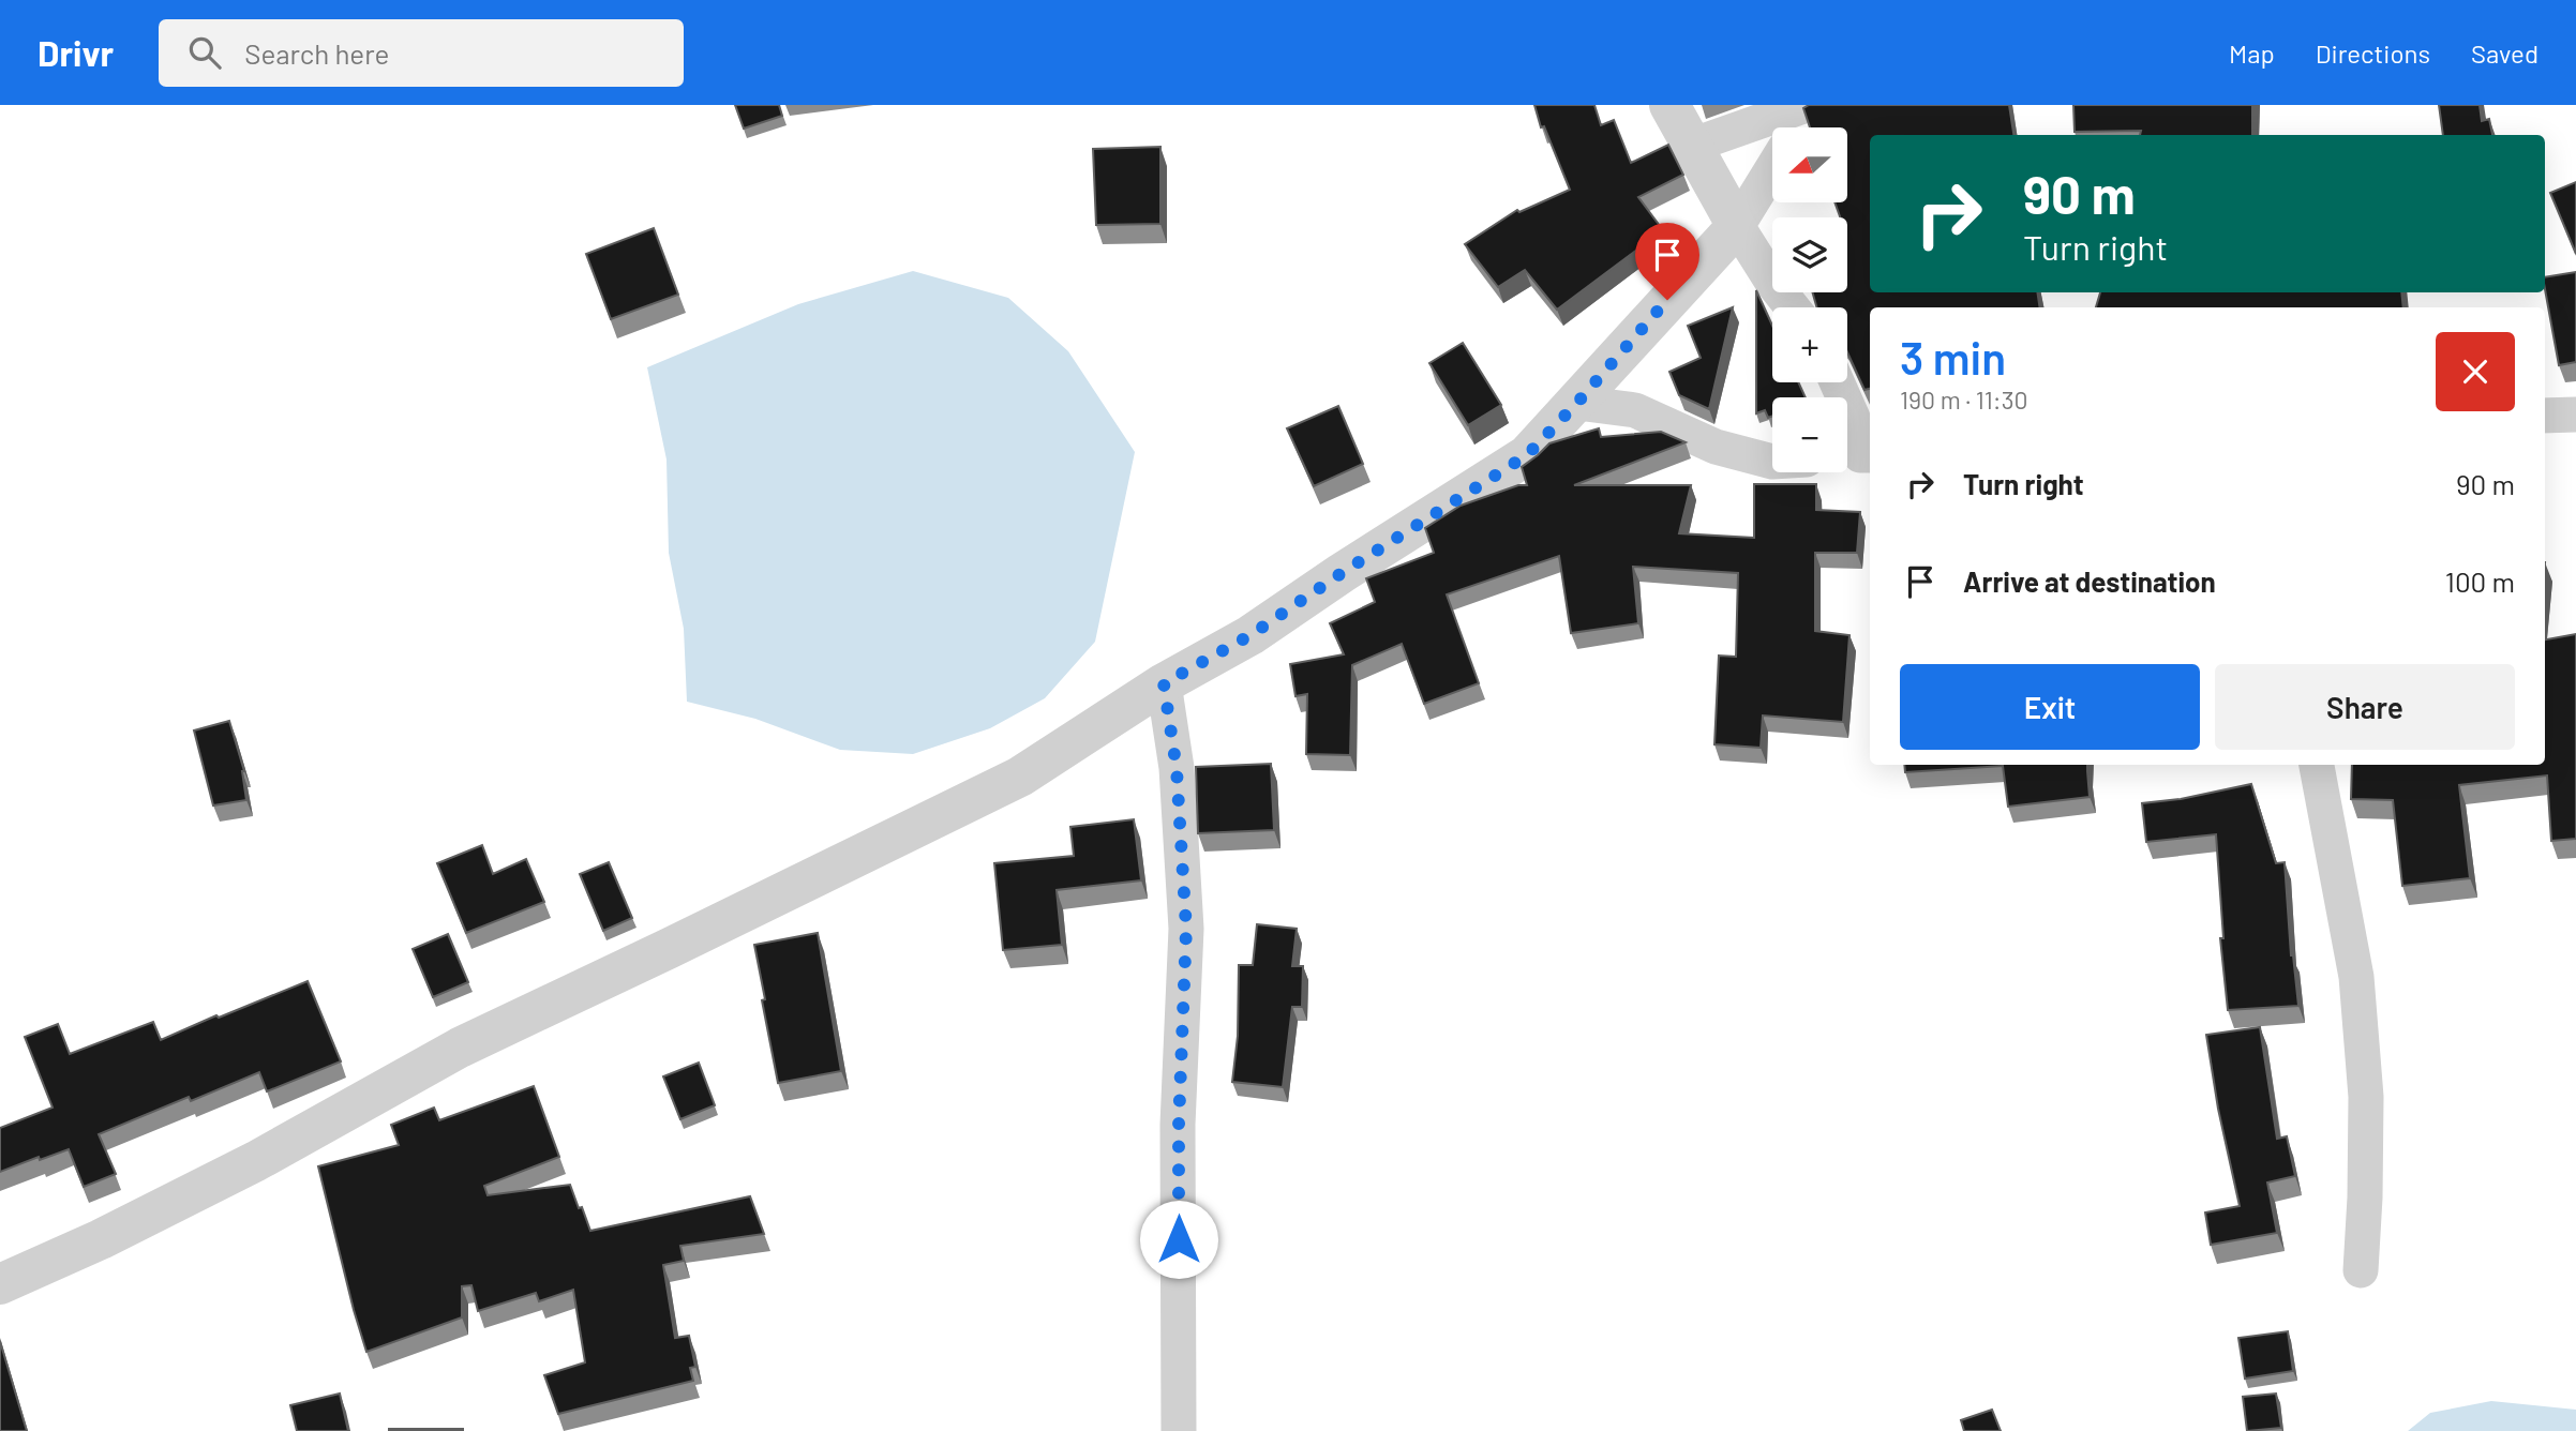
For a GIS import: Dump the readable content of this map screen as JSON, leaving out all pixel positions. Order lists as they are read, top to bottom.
{
  "north": "left",
  "page": {
    "header": "Drivr",
    "search": "Search here",
    "nav": ["Map", "Directions", "Saved"],
    "map_buttons": ["+", "−"],
    "turn": ["90 m", "Turn right"],
    "heading": ["3 min", "190 m · 11:30"],
    "list": [
      {
        "name": "Turn right",
        "value": "90 m"
      },
      {
        "name": "Arrive at destination",
        "value": "100 m"
      }
    ],
    "buttons": ["Exit", "Share"]
  }
}
